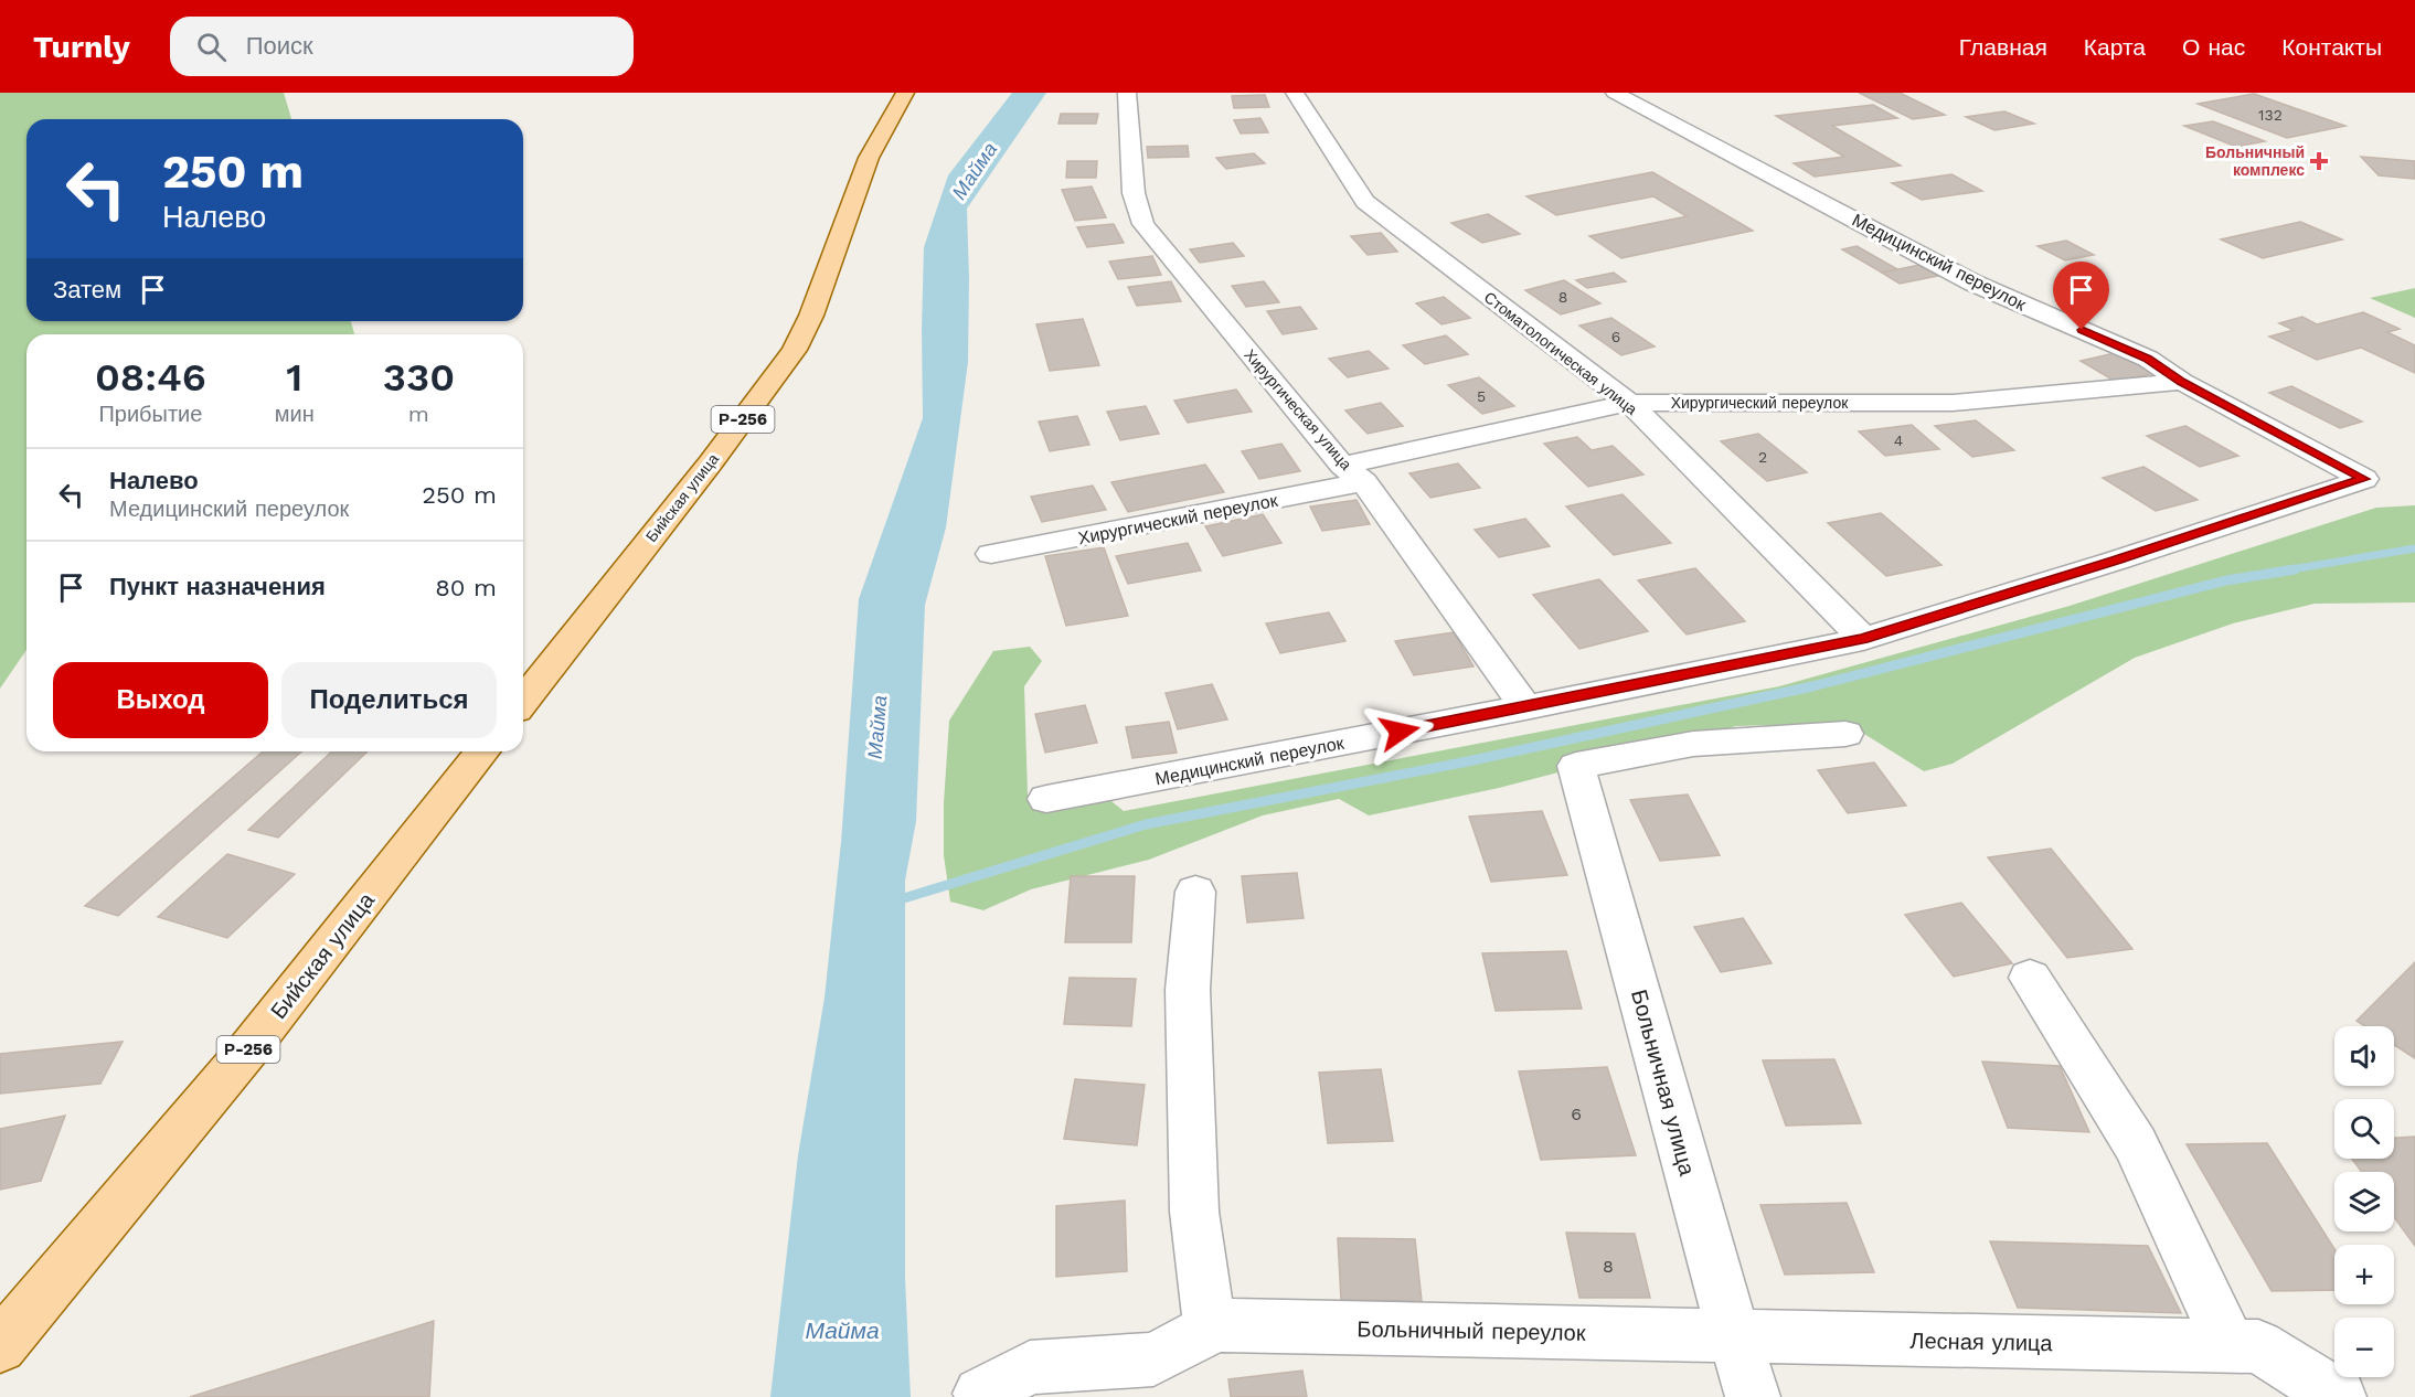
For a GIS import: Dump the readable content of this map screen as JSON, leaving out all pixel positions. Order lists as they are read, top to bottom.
{
  "streets": {
    "main road": ["Р-256", "Бийская улица"],
    "street": [
      "Медицинский переулок",
      "Стоматологическая улица",
      "Хирургический переулок",
      "Хирургическая улица",
      "Больничная улица",
      "Больничный переулок",
      "Лесная улица"
    ]
  },
  "crossings": [
    ["Медицинский переулок", "Стоматологическая улица"],
    ["Медицинский переулок", "Хирургический переулок"],
    ["Медицинский переулок", "Хирургическая улица"],
    ["Стоматологическая улица", "Хирургический переулок"],
    ["Хирургический переулок", "Хирургическая улица"],
    ["Больничная улица", "Больничный переулок"],
    ["Больничная улица", "Лесная улица"],
    ["Больничный переулок", "Лесная улица"]
  ],
  "water": ["Майма"],
  "places": {
    "health": ["Больничный комплекс"]
  },
  "house_numbers": [
    "132",
    "8",
    "6",
    "5",
    "4",
    "2",
    "6",
    "8"
  ],
  "page": {
    "header": "Turnly",
    "search": "Поиск",
    "nav": [
      "Главная",
      "Карта",
      "О нас",
      "Контакты"
    ],
    "turn": ["250 m", "Налево"],
    "then": "Затем",
    "eta": [
      "08:46",
      "Прибытие",
      "1",
      "мин",
      "330",
      "m"
    ],
    "list": [
      {
        "name": "Налево",
        "note": "Медицинский переулок",
        "value": "250 m"
      },
      {
        "name": "Пункт назначения",
        "value": "80 m"
      }
    ],
    "buttons": ["Выход", "Поделиться"],
    "map_buttons": ["+", "−"]
  }
}
